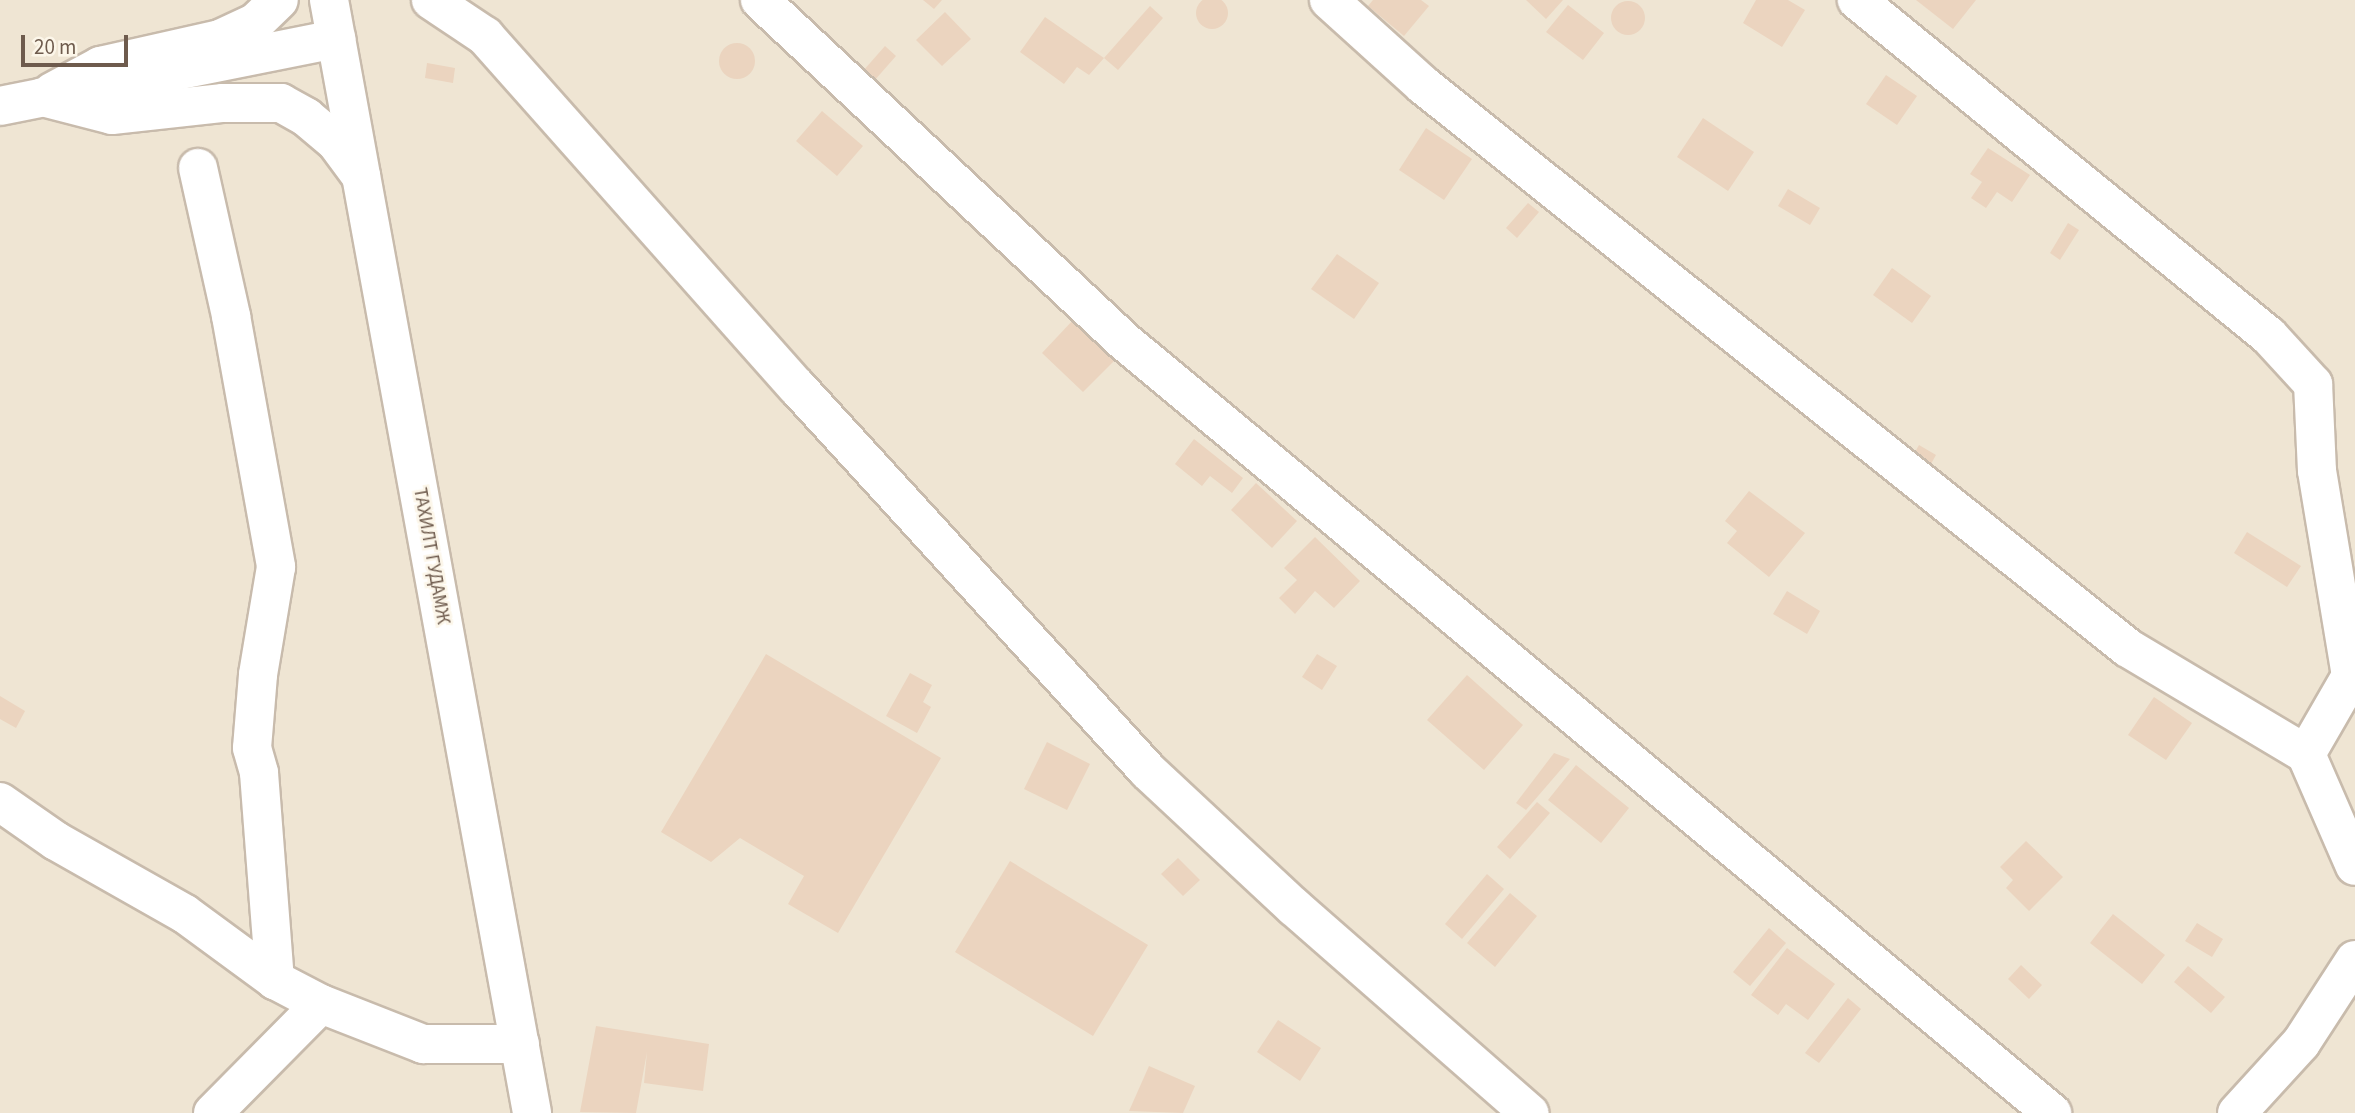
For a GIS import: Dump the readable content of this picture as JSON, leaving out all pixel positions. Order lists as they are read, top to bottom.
{
  "streets": {
    "street": ["ТАХИЛТ ГУДАМЖ"]
  },
  "scale_bar": "20 m"
}
